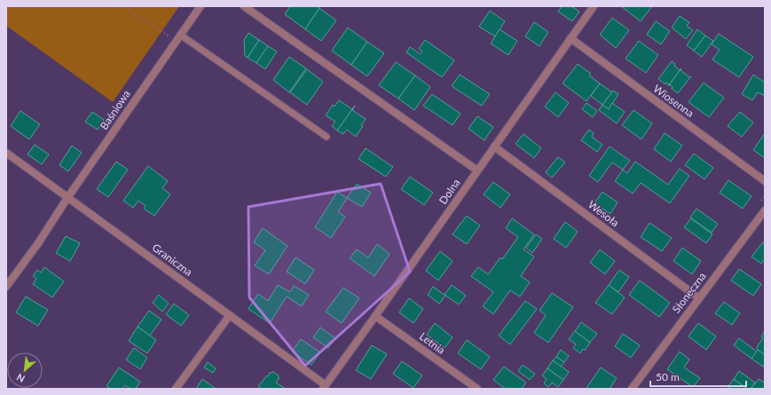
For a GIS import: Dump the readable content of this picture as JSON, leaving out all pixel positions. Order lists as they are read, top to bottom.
{
  "streets": {
    "street": [
      "Wiosenna",
      "Baśniowa",
      "Dolna",
      "Wesoła",
      "Graniczna",
      "Słoneczna",
      "Letnia"
    ]
  },
  "crossings": [
    ["Wiosenna", "Dolna"],
    ["Baśniowa", "Graniczna"],
    ["Dolna", "Wesoła"],
    ["Dolna", "Graniczna"],
    ["Dolna", "Letnia"],
    ["Wesoła", "Słoneczna"]
  ],
  "scale_bar": "50 m",
  "north": "bottom left"
}
